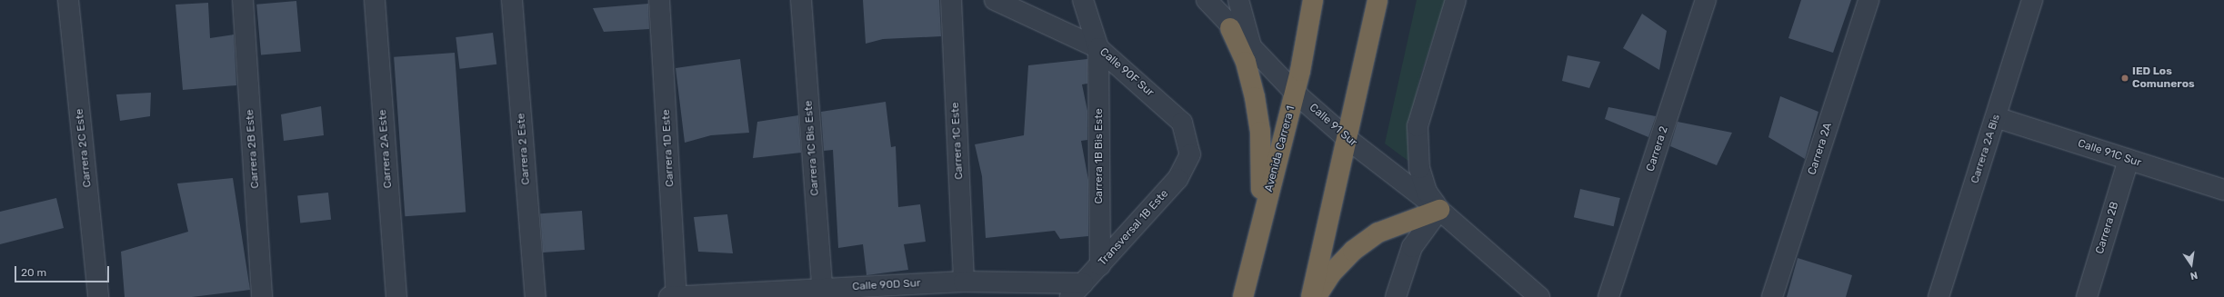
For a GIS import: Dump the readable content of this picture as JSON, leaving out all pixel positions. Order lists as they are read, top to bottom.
{
  "streets": {
    "highway": ["Avenida Carrera 1"],
    "street": [
      "Calle 90F Sur",
      "Calle 91 Sur",
      "Carrera 1C Este",
      "Carrera 2C Este",
      "Carrera 1D Este",
      "Carrera 1C Bis Este",
      "Carrera 2B Este",
      "Carrera 2A Este",
      "Carrera 2 Este",
      "Carrera 2",
      "Carrera 2A",
      "Carrera 2A Bis",
      "Calle 91C Sur",
      "Carrera 1B Bis Este",
      "Transversal 1B Este",
      "Carrera 2B",
      "Calle 90D Sur"
    ]
  },
  "crossings": [
    ["Calle 90F Sur", "Carrera 1B Bis Este"],
    ["Calle 90F Sur", "Transversal 1B Este"],
    ["Calle 91 Sur", "Avenida Carrera 1"],
    ["Carrera 1C Este", "Calle 90D Sur"],
    ["Carrera 1D Este", "Calle 90D Sur"],
    ["Carrera 1C Bis Este", "Calle 90D Sur"],
    ["Carrera 2A Bis", "Calle 91C Sur"],
    ["Calle 91C Sur", "Carrera 2B"],
    ["Carrera 1B Bis Este", "Transversal 1B Este"],
    ["Transversal 1B Este", "Calle 90D Sur"]
  ],
  "places": ["IED Los Comuneros"],
  "scale_bar": "20 m",
  "north": "bottom"
}
